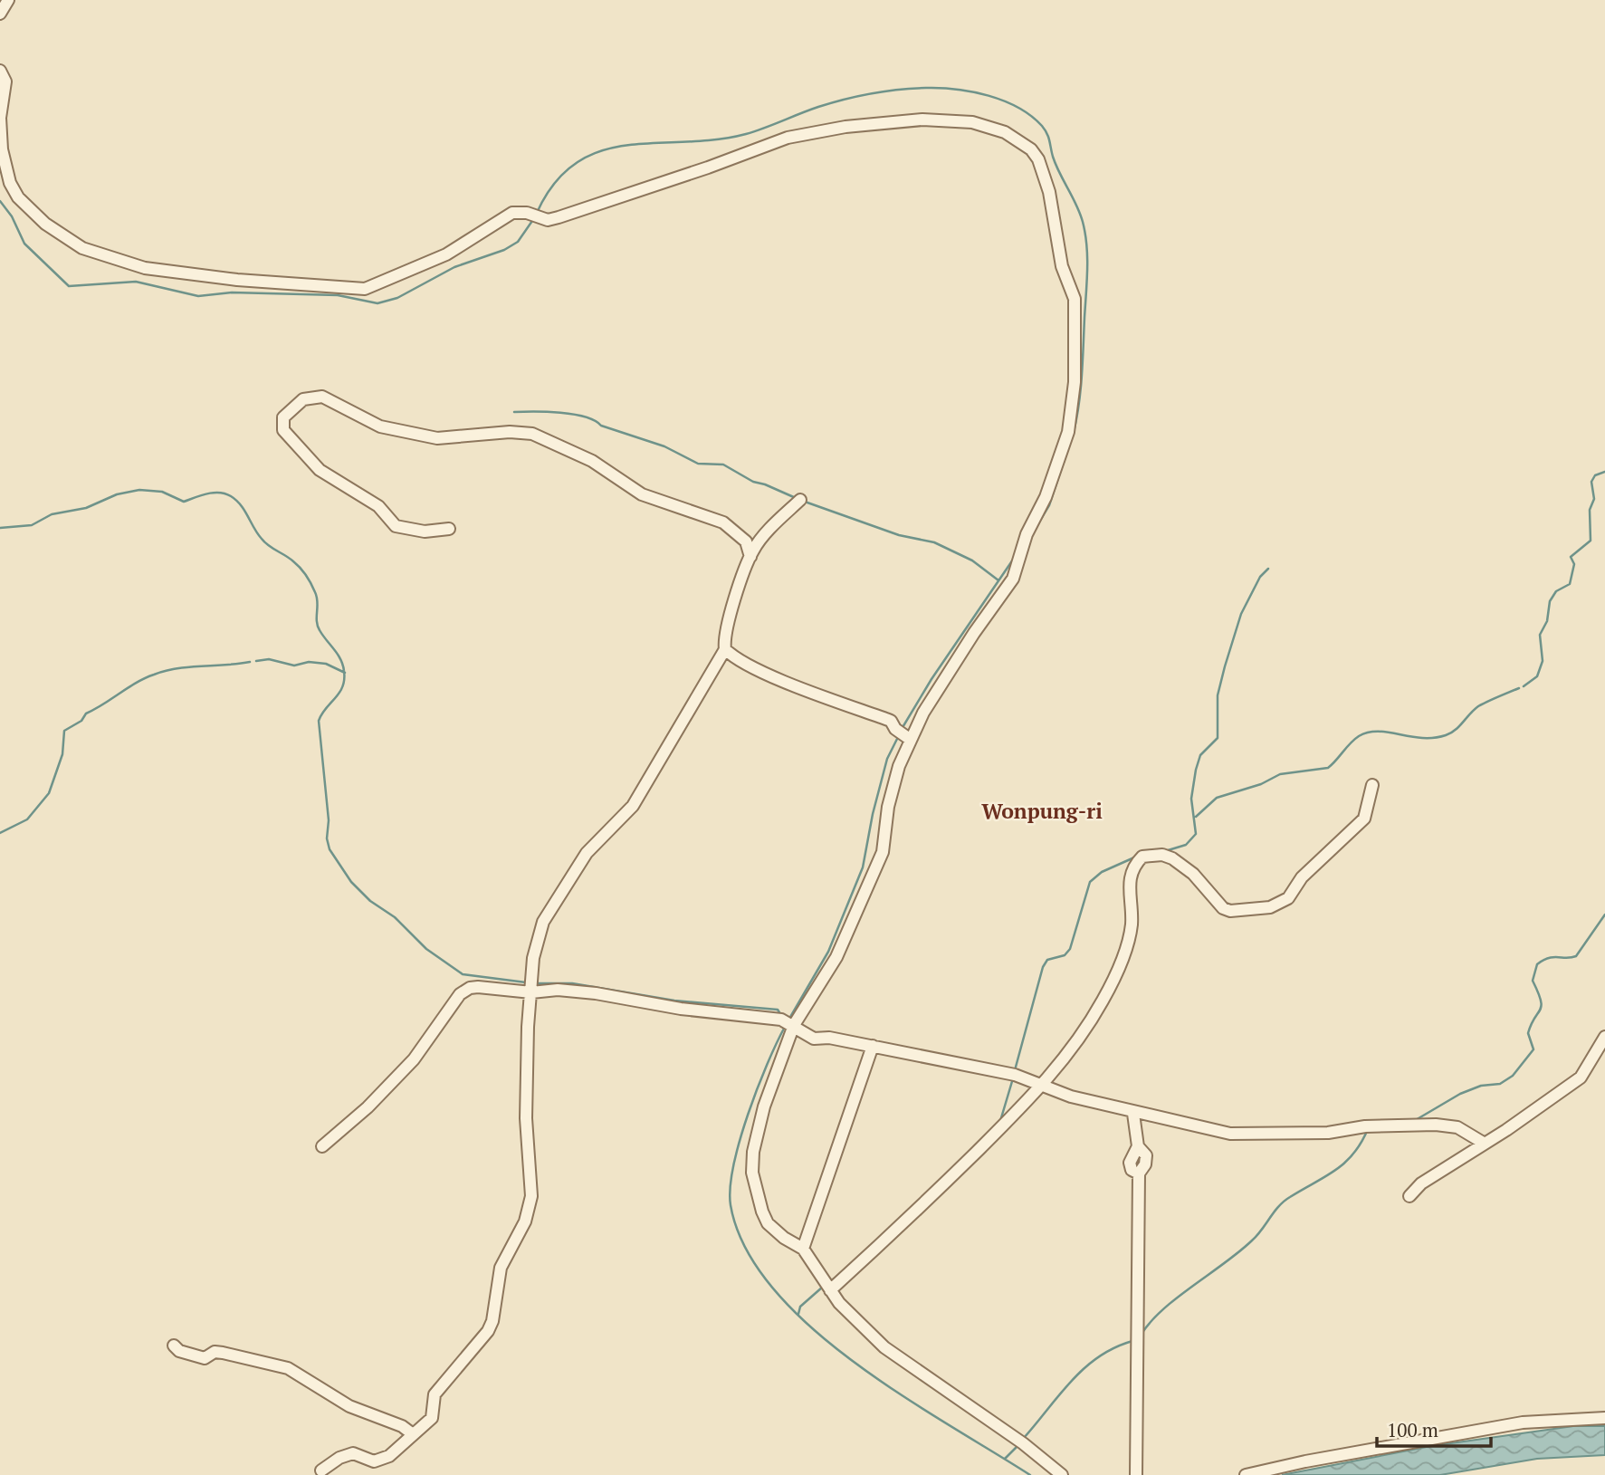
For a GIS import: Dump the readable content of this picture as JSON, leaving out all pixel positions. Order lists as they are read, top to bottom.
{
  "districts": ["Wonpung-ri"],
  "scale_bar": "100 m"
}
